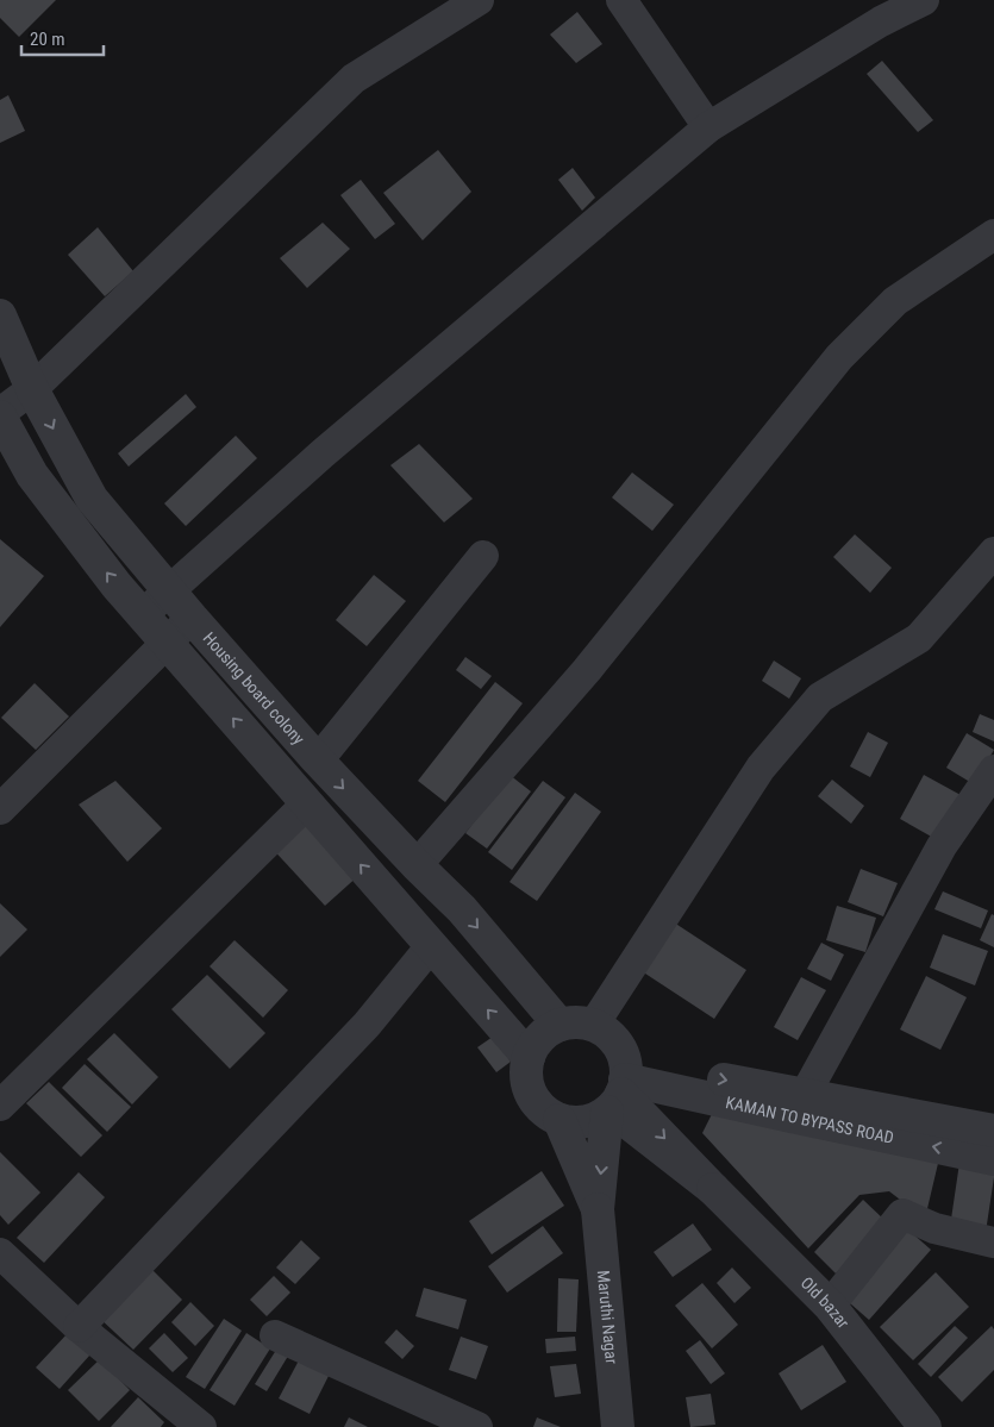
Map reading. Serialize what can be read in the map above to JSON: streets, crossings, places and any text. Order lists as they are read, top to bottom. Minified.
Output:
{"streets":{"street":["Housing board colony","KAMAN TO BYPASS ROAD","Old bazar","Maruthi Nagar"]},"crossings":[["Housing board colony","KAMAN TO BYPASS ROAD"],["Housing board colony","Old bazar"],["KAMAN TO BYPASS ROAD","Old bazar"]],"scale_bar":"20 m"}
